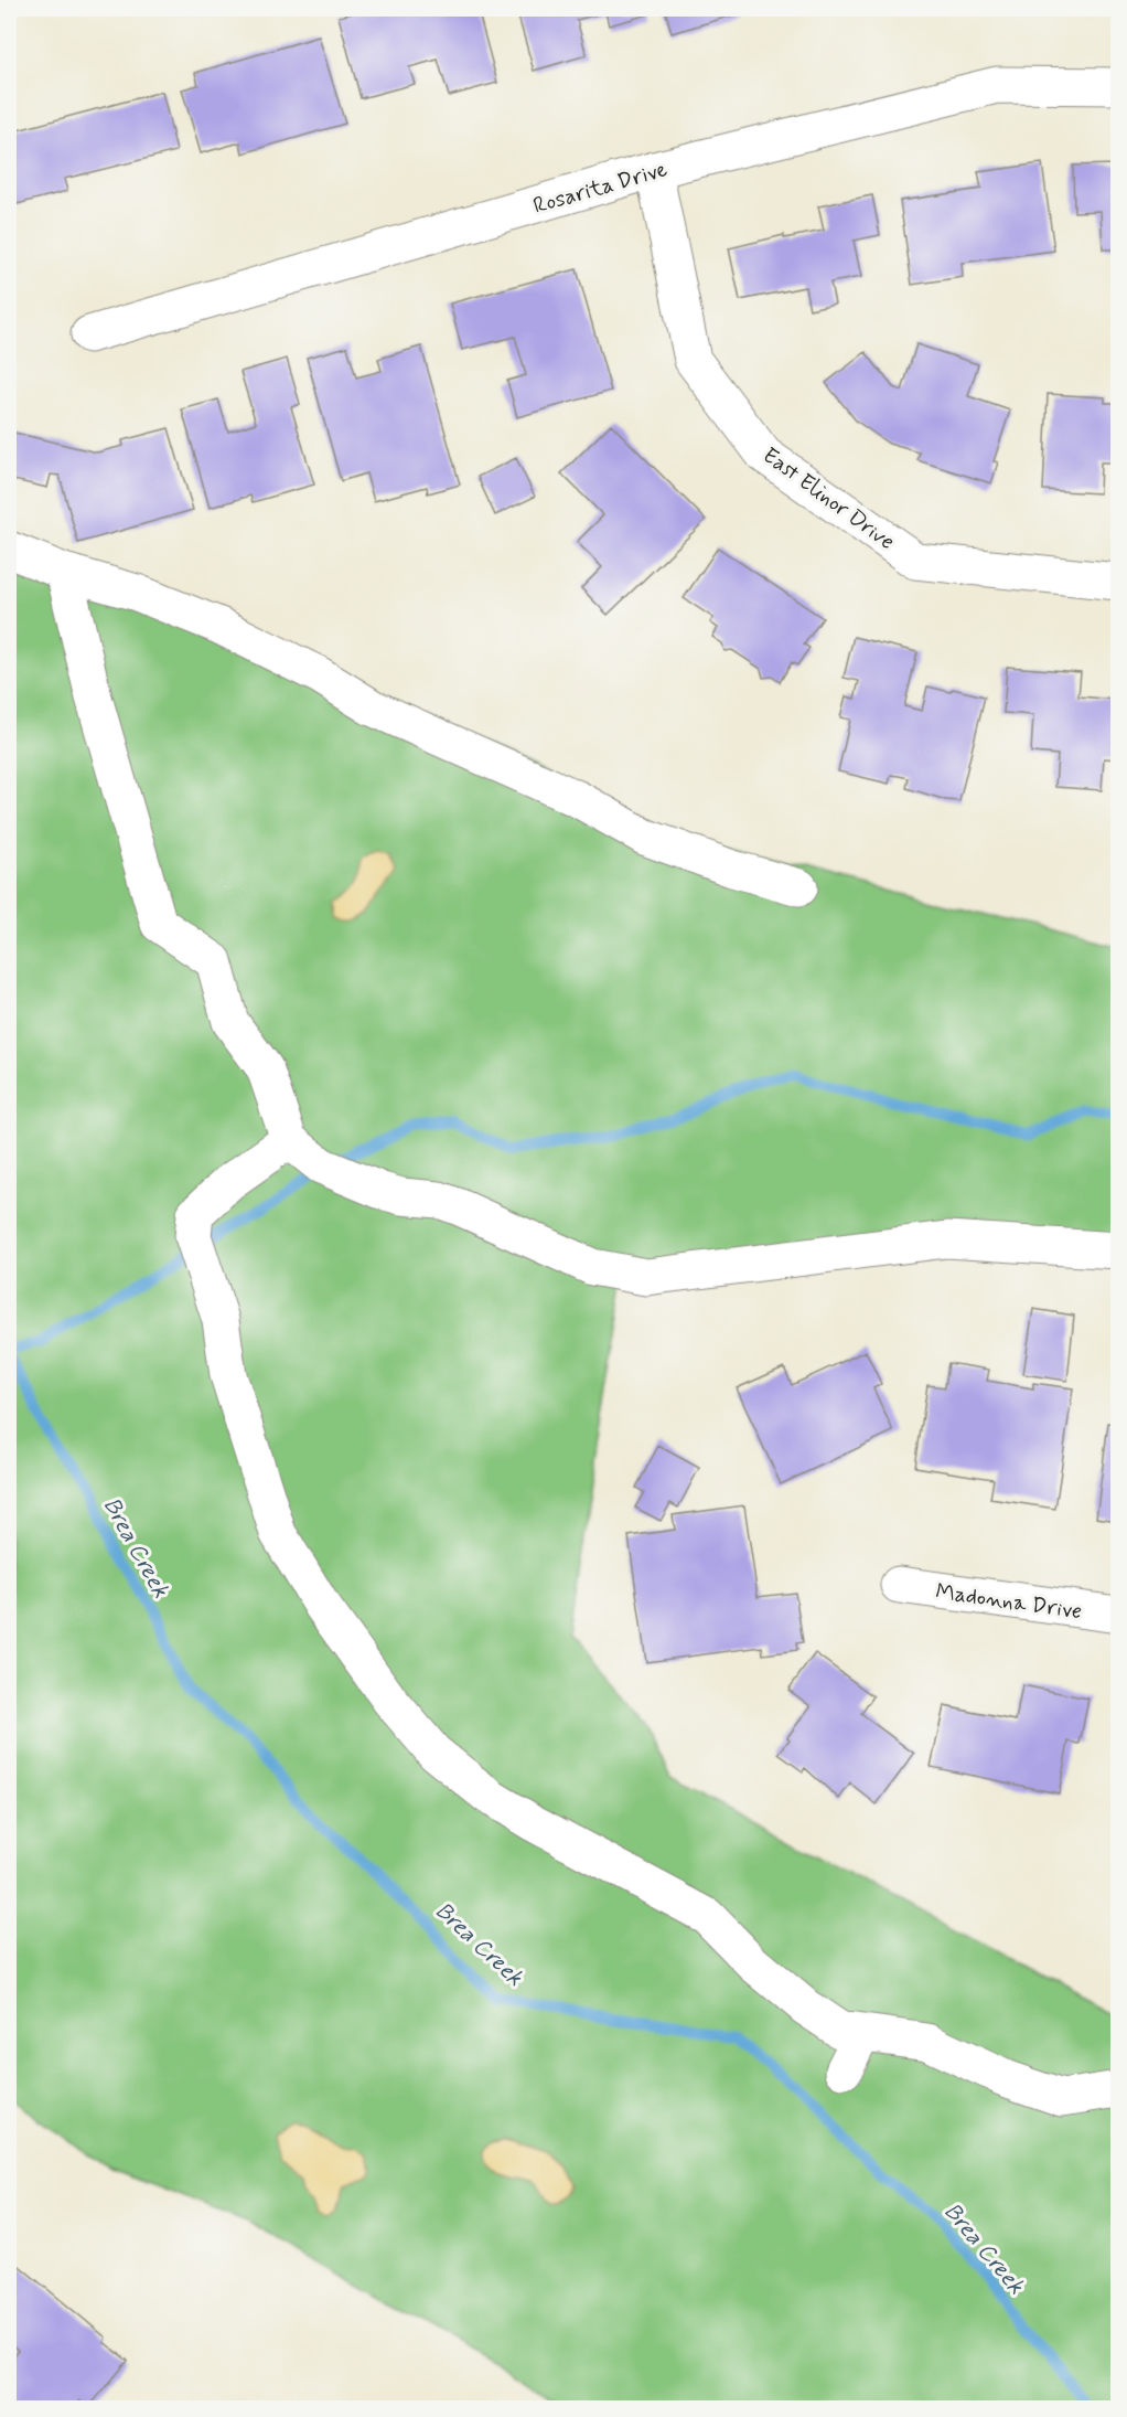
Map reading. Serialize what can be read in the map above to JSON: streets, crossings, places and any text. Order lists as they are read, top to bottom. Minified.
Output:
{"streets":{"street":["Rosarita Drive","East Elinor Drive","Madonna Drive"]},"crossings":[["Rosarita Drive","East Elinor Drive"]],"water":["Brea Creek"]}
